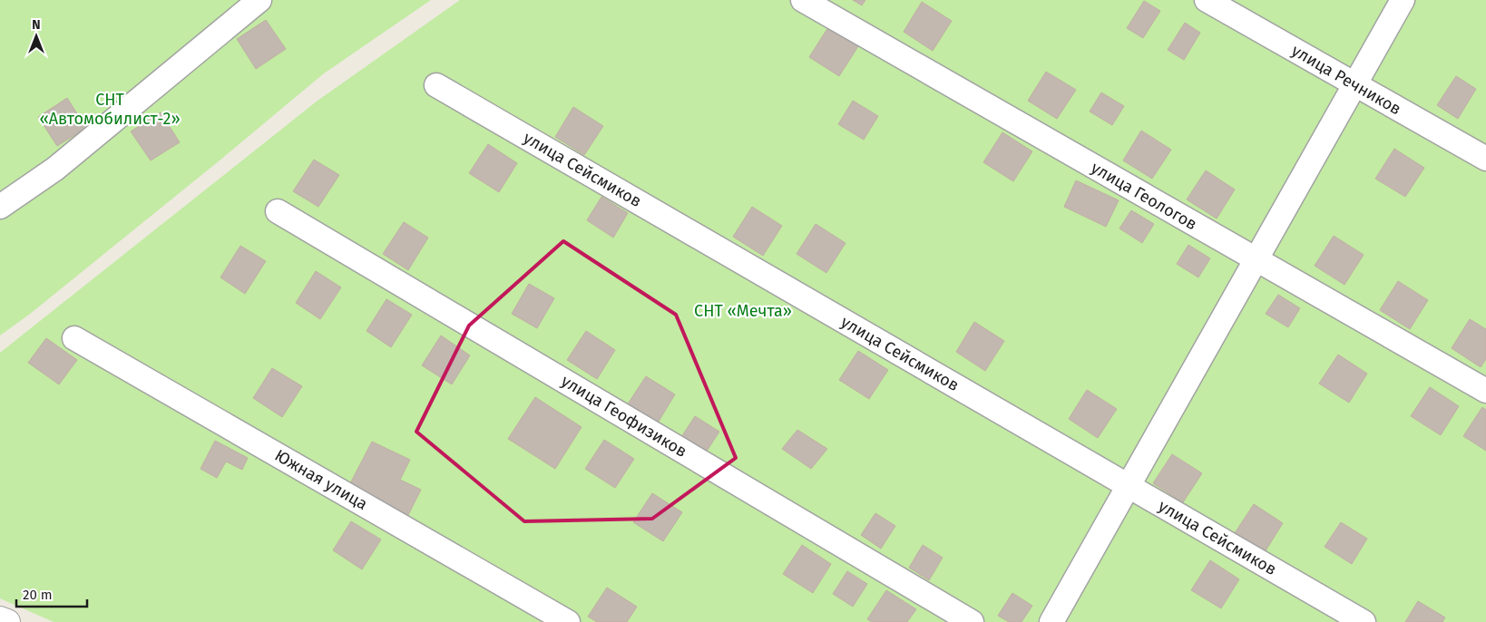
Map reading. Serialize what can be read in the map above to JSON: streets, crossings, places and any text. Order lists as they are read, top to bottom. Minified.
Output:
{"streets":{"street":["улица Речников","улица Сейсмиков","улица Геологов","улица Геофизиков","Южная улица"]},"parks":["СНТ «Автомобилист-2»","СНТ «Мечта»"],"scale_bar":"20 m","north":"top"}
